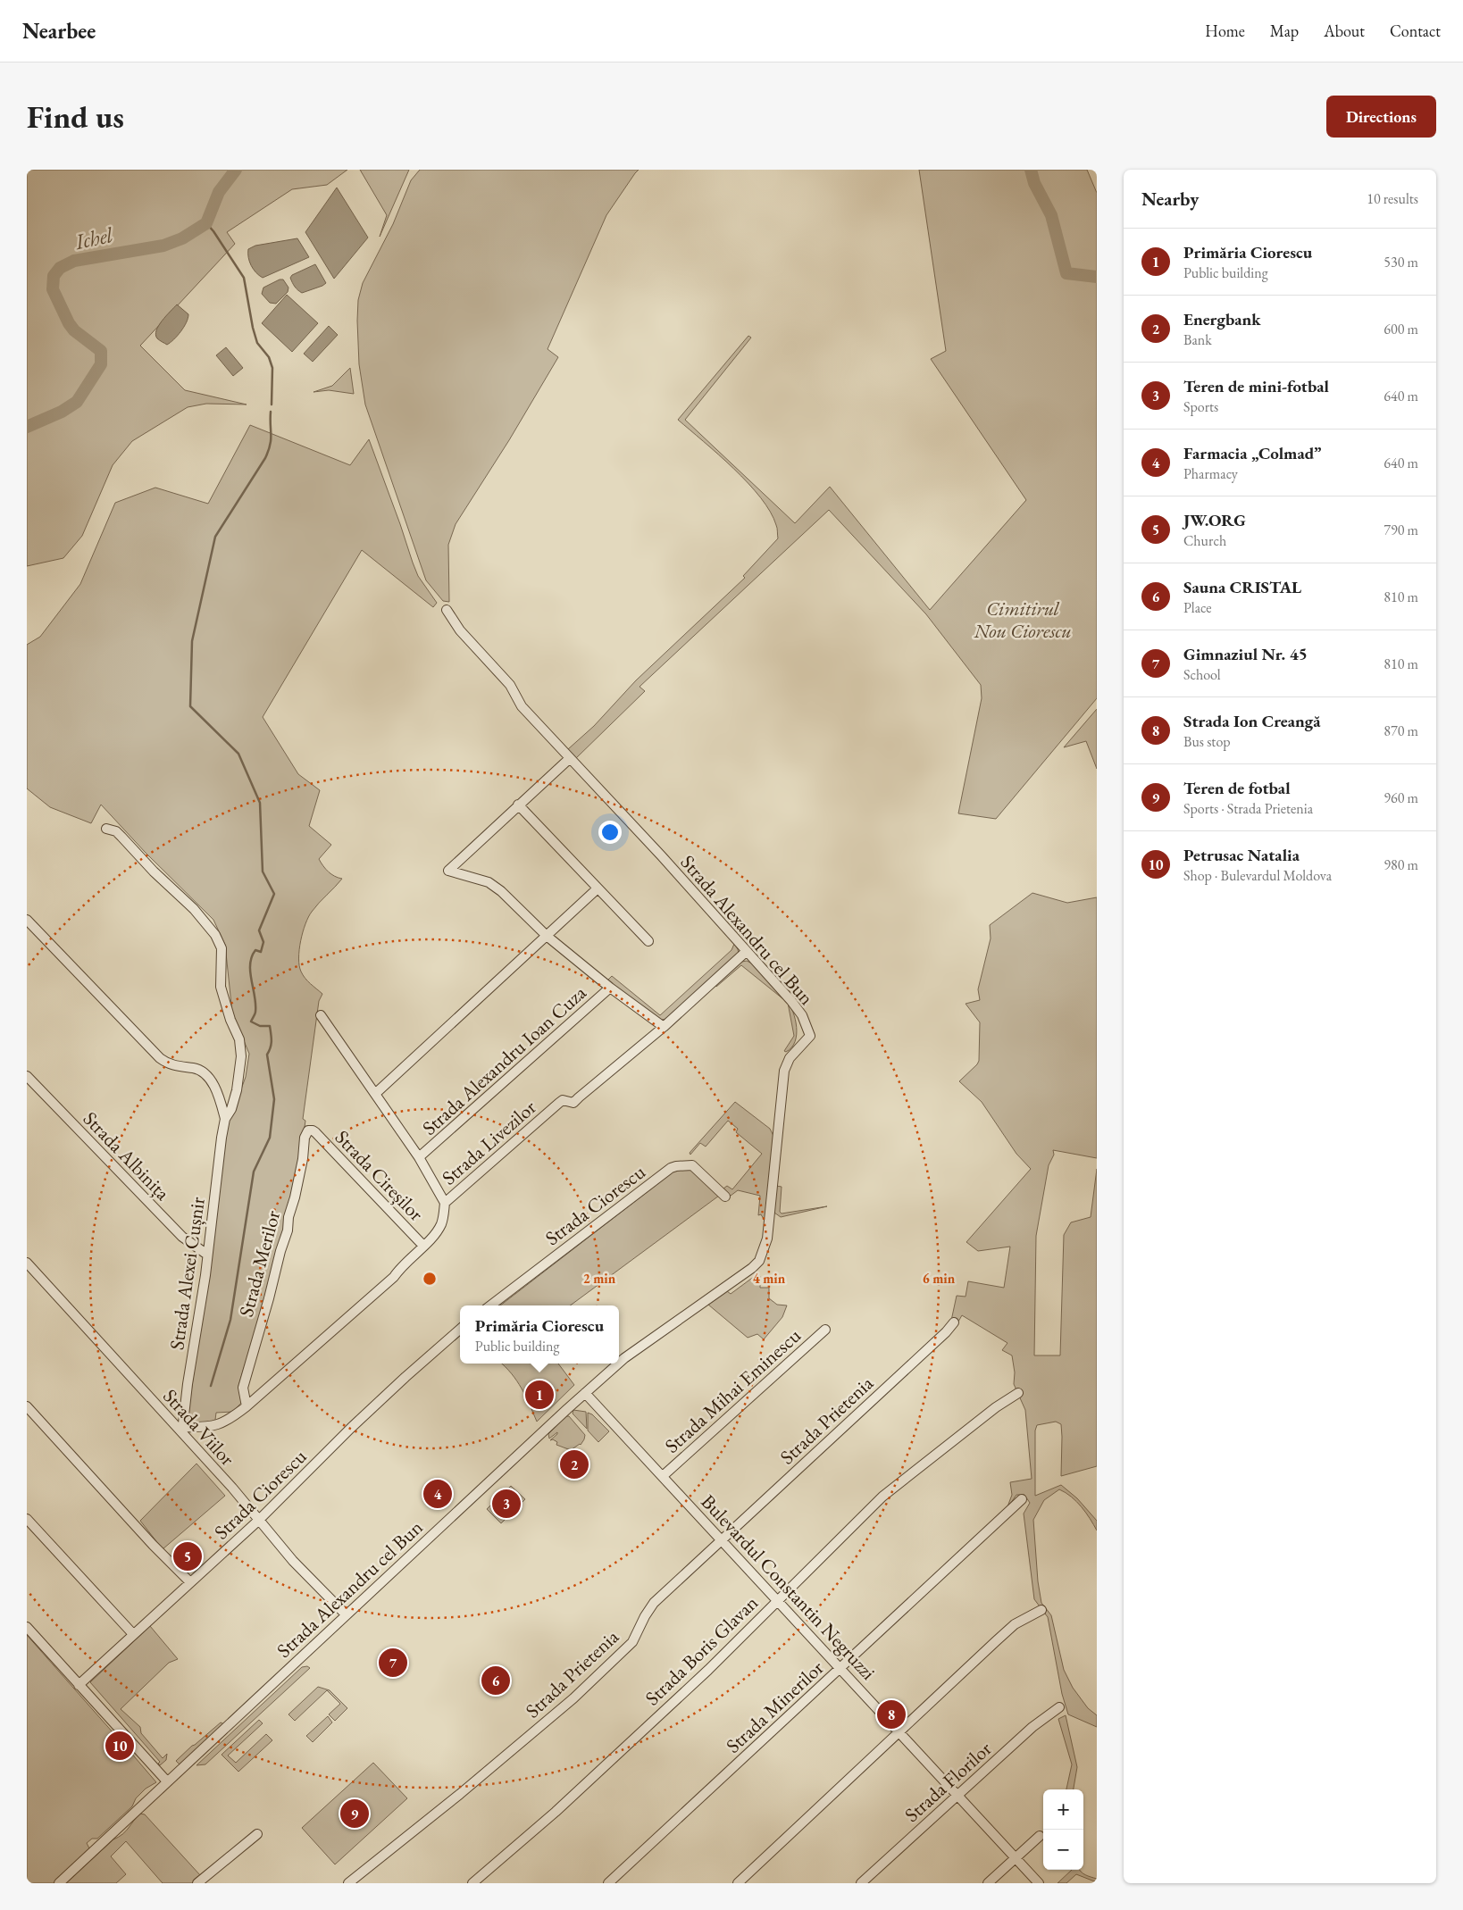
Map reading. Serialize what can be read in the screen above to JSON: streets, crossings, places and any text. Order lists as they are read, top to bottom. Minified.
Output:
{"streets":{"street":["Strada Alexandru cel Bun","Strada Alexandru Ioan Cuza","Strada Livezilor","Strada Albinița","Strada Cireșilor","Strada Ciorescu","Strada Merilor","Strada Alexei Cușnir","Strada Mihai Eminescu","Strada Prietenia","Strada Viilor","Bulevardul Constantin Negruzzi","Strada Boris Glavan","Strada Minerilor","Strada Florilor"]},"crossings":[["Strada Alexandru cel Bun","Strada Livezilor"],["Strada Alexandru cel Bun","Strada Viilor"],["Strada Alexandru cel Bun","Bulevardul Constantin Negruzzi"],["Strada Livezilor","Strada Cireșilor"],["Strada Livezilor","Strada Merilor"],["Strada Livezilor","Strada Alexei Cușnir"],["Strada Livezilor","Strada Viilor"],["Strada Albinița","Strada Alexei Cușnir"],["Strada Cireșilor","Strada Merilor"],["Strada Ciorescu","Strada Viilor"],["Strada Alexei Cușnir","Strada Viilor"],["Strada Mihai Eminescu","Bulevardul Constantin Negruzzi"],["Strada Prietenia","Bulevardul Constantin Negruzzi"],["Bulevardul Constantin Negruzzi","Strada Boris Glavan"],["Bulevardul Constantin Negruzzi","Strada Minerilor"],["Bulevardul Constantin Negruzzi","Strada Florilor"]],"water":["Ichel"],"parks":["Cimitirul Nou Ciorescu"],"page":{"header":"Nearbee","nav":["Home","Map","About","Contact"],"buttons":"Directions","title":"Find us","heading":["Nearby","10 results"],"list":[{"mark":"1","name":"Primăria Ciorescu","note":"Public building","value":"530 m"},{"mark":"2","name":"Energbank","note":"Bank","value":"600 m"},{"mark":"3","name":"Teren de mini-fotbal","note":"Sports","value":"640 m"},{"mark":"4","name":"Farmacia „Colmad”","note":"Pharmacy","value":"640 m"},{"mark":"5","name":"JW.ORG","note":"Church","value":"790 m"},{"mark":"6","name":"Sauna CRISTAL","note":"Place","value":"810 m"},{"mark":"7","name":"Gimnaziul Nr. 45","note":"School","value":"810 m"},{"mark":"8","name":"Strada Ion Creangă","note":"Bus stop","value":"870 m"},{"mark":"9","name":"Teren de fotbal","note":"Sports · Strada Prietenia","value":"960 m"},{"mark":"10","name":"Petrusac Natalia","note":"Shop · Bulevardul Moldova","value":"980 m"}],"popup":["Primăria Ciorescu","Public building"],"pins":["1","2","4","3","5","7","6","8","10","9"],"map_buttons":["+","−"]},"rings":["2 min","4 min","6 min"]}
